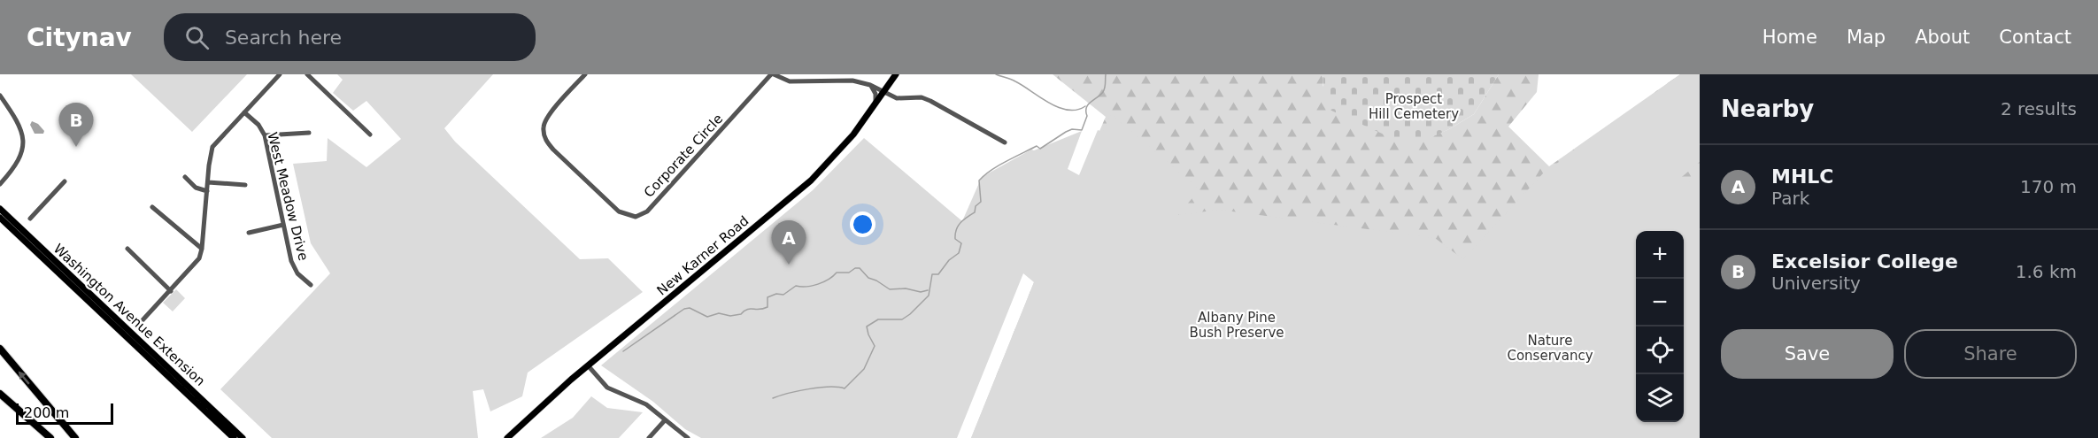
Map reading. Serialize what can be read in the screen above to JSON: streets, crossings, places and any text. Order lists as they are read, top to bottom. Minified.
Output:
{"streets":{"main road":["New Karner Road","Washington Avenue Extension"],"street":["Corporate Circle","West Meadow Drive"]},"crossings":[["Corporate Circle","New Karner Road"]],"parks":["Prospect Hill Cemetery","Albany Pine Bush Preserve","Nature Conservancy"],"scale_bar":"200 m","page":{"header":"Citynav","search":"Search here","nav":["Home","Map","About","Contact"],"heading":["Nearby","2 results"],"pins":["B","A"],"list":[{"mark":"A","name":"MHLC","note":"Park","value":"170 m"},{"mark":"B","name":"Excelsior College","note":"University","value":"1.6 km"}],"map_buttons":["+","−"],"buttons":["Save","Share"],"scale":"200 m"}}
